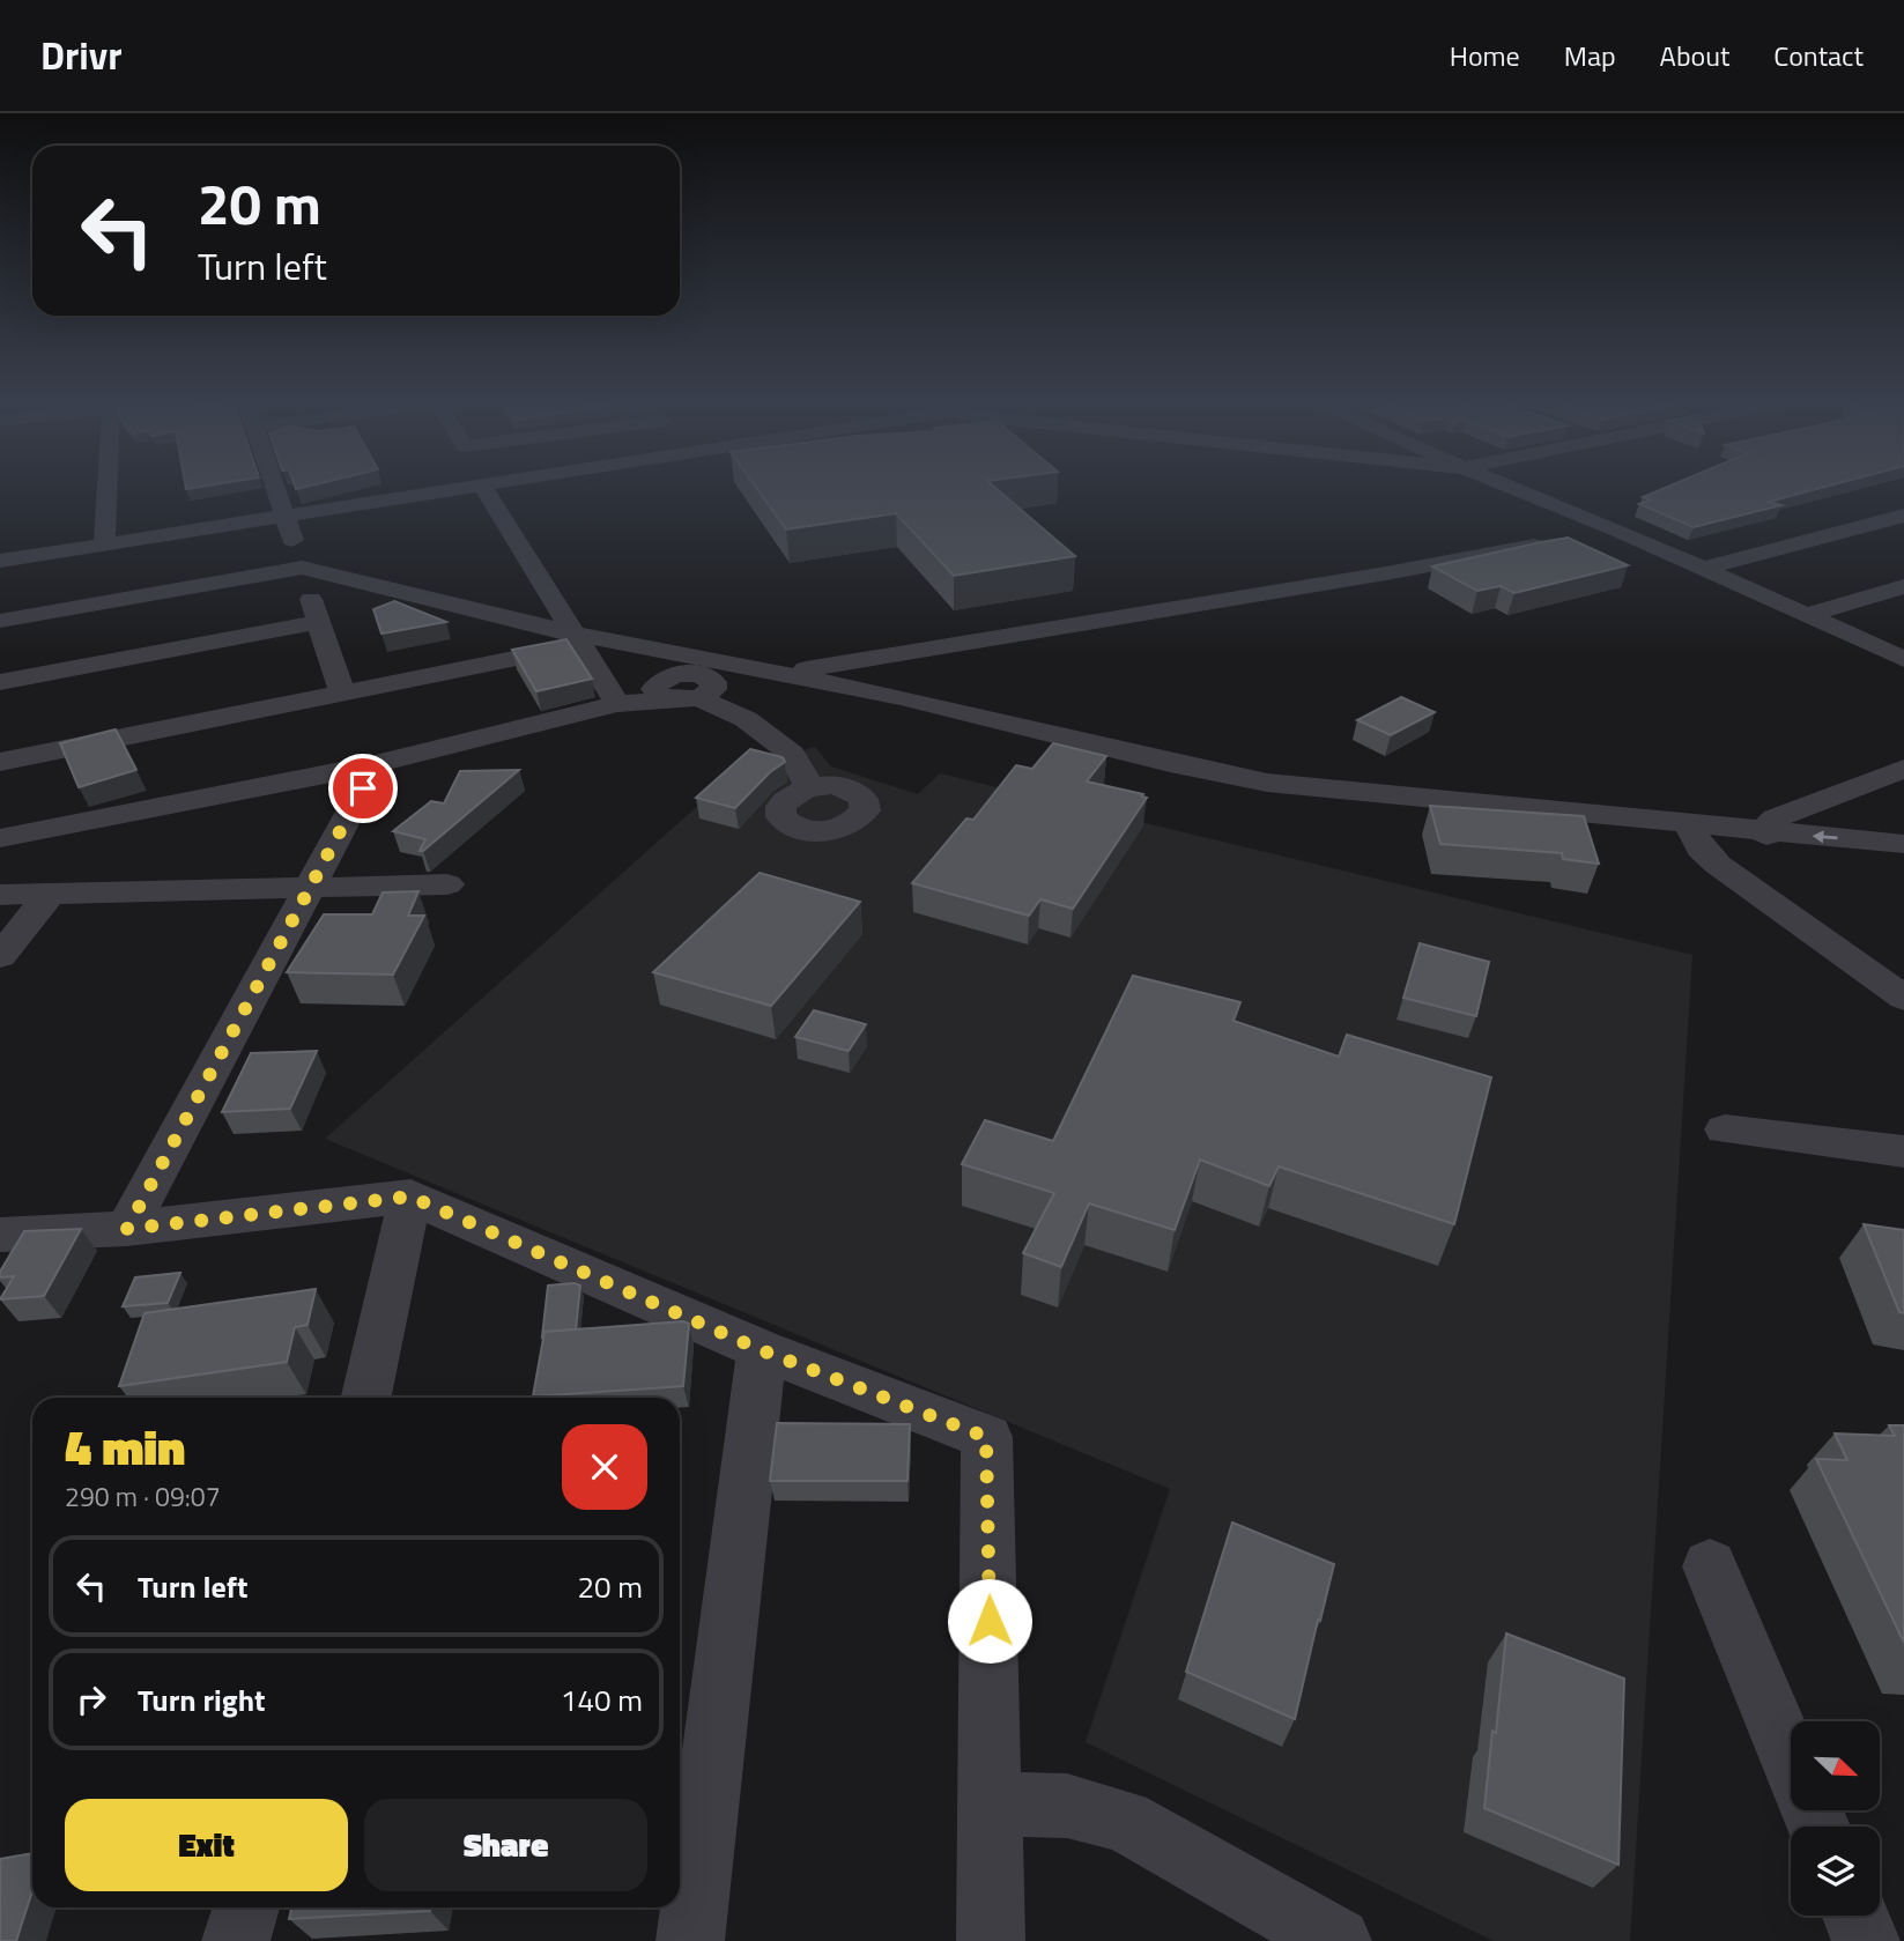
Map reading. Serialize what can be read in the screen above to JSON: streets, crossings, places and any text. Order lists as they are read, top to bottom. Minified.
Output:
{"north":"bottom right","page":{"header":"Drivr","nav":["Home","Map","About","Contact"],"turn":["20 m","Turn left"],"heading":["4 min","290 m · 09:07"],"list":[{"name":"Turn left","value":"20 m"},{"name":"Turn right","value":"140 m"}],"buttons":["Exit","Share"]}}
